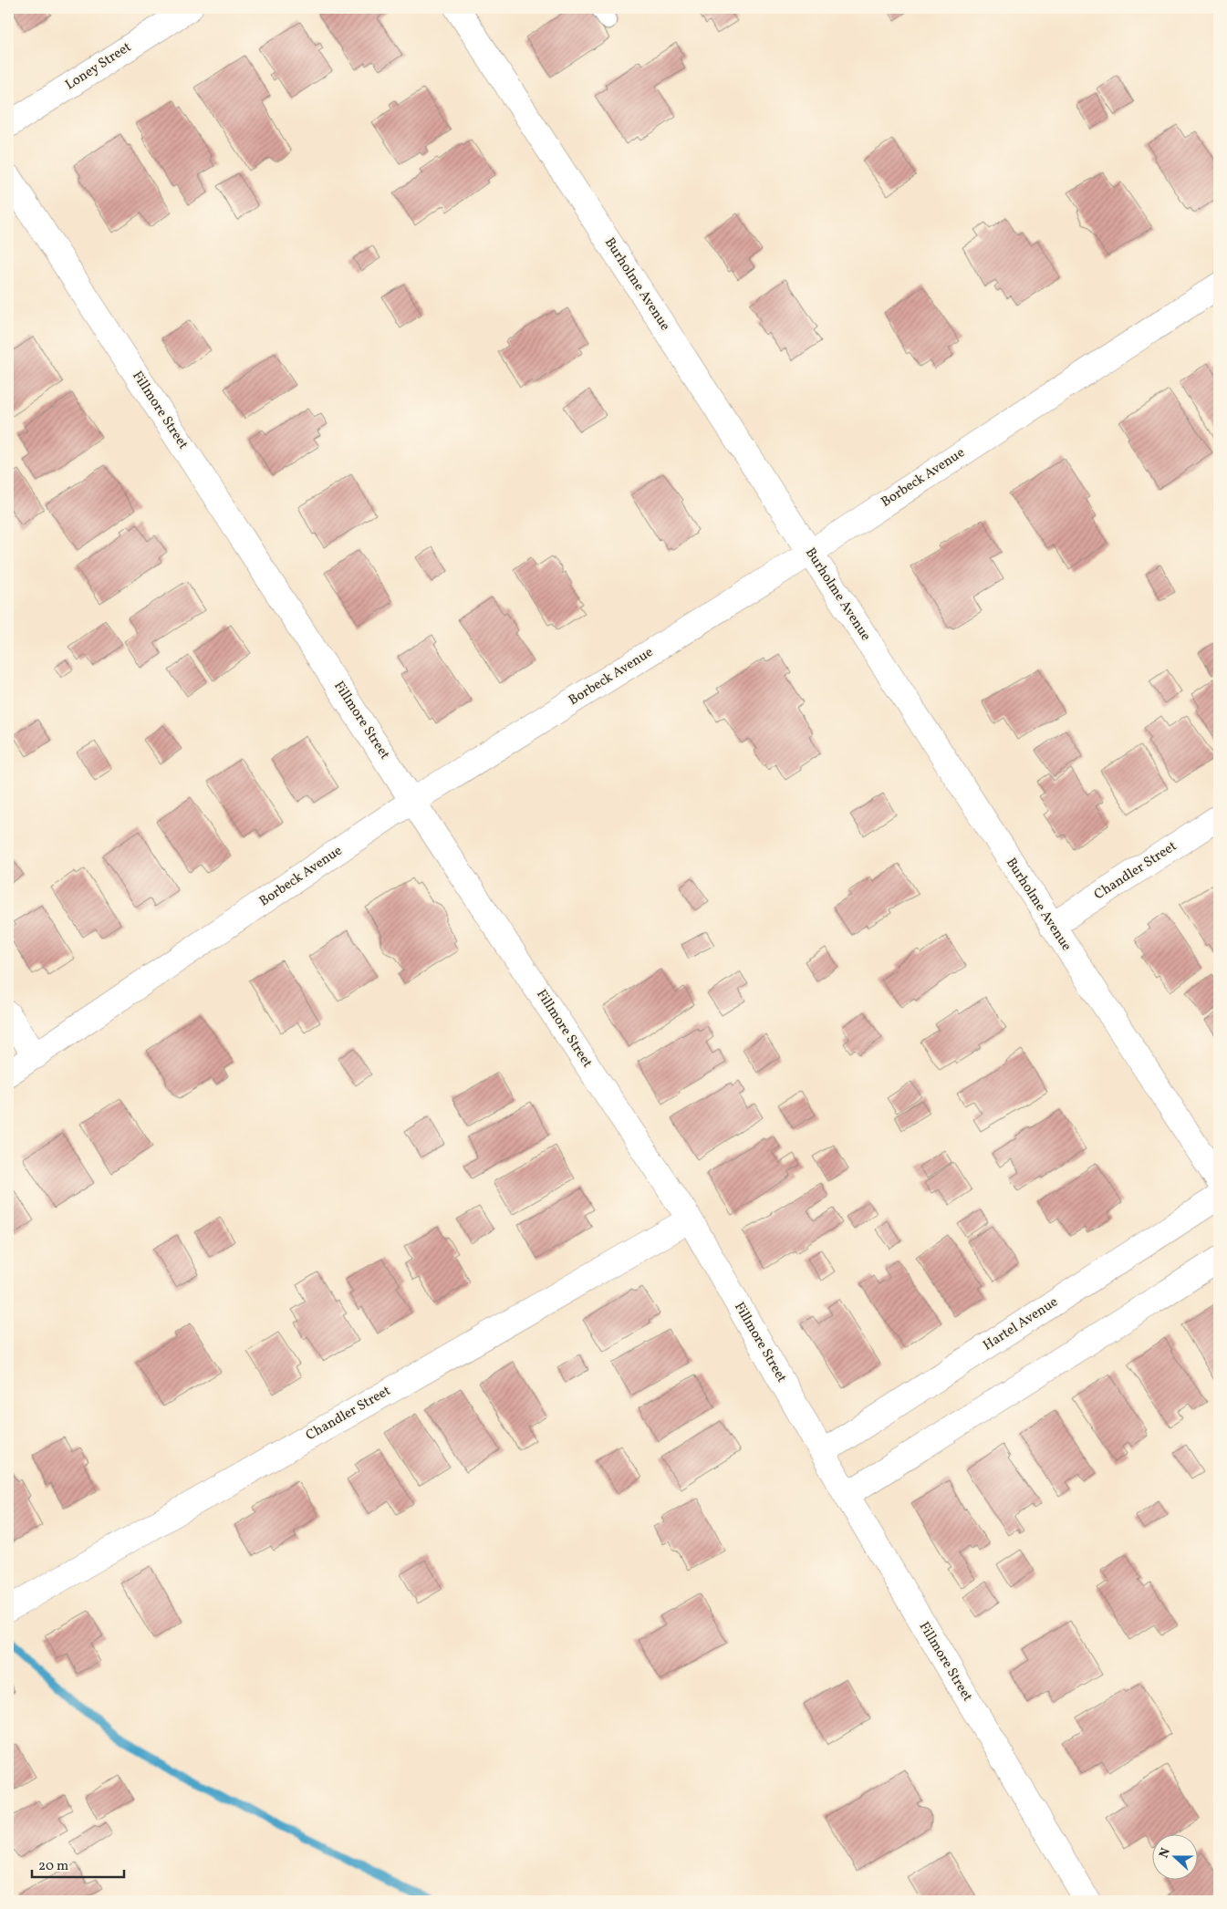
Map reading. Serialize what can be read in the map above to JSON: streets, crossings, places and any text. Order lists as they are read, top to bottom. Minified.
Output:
{"streets":{"street":["Loney Street","Burholme Avenue","Fillmore Street","Borbeck Avenue","Chandler Street","Hartel Avenue"]},"crossings":[["Burholme Avenue","Borbeck Avenue"],["Burholme Avenue","Chandler Street"],["Fillmore Street","Borbeck Avenue"],["Fillmore Street","Chandler Street"],["Fillmore Street","Hartel Avenue"]],"scale_bar":"20 m","north":"left"}
